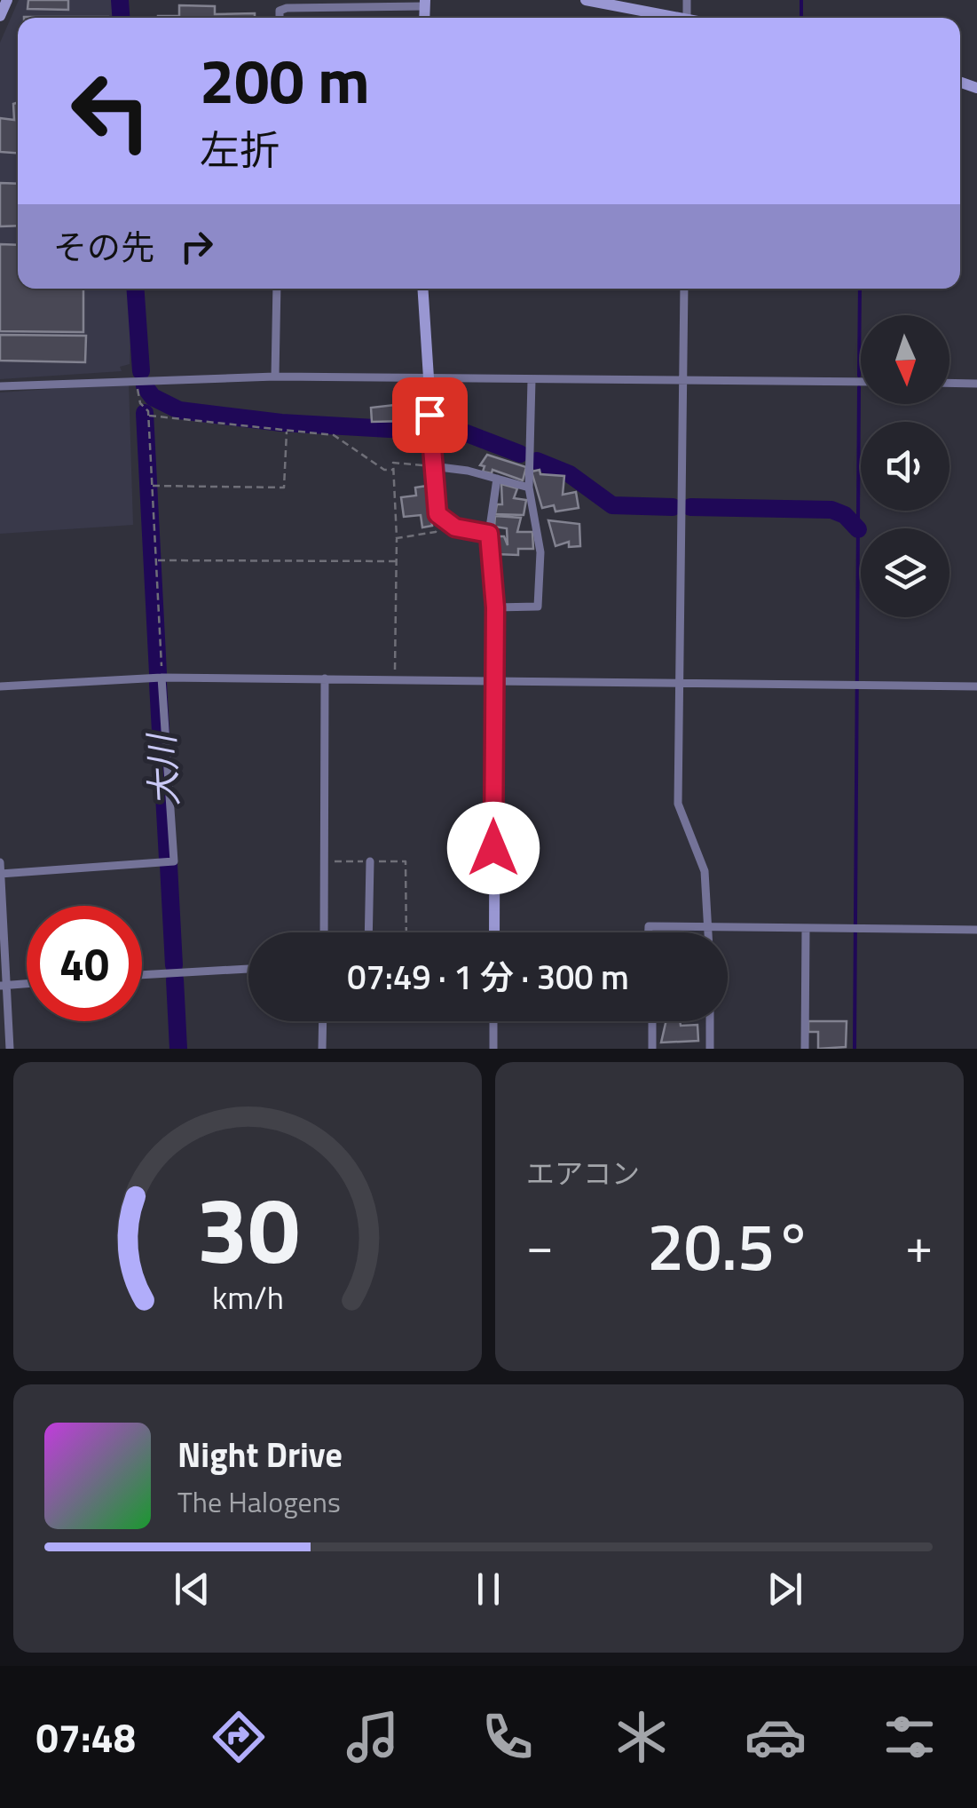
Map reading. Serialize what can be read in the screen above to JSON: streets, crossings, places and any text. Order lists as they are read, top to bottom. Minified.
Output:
{"water":["大川"],"north":"bottom","page":{"turn":["200 m","左折"],"then":"その先","limit":"40","trip":"07:49 · 1 分 · 300 m","tile":"エアコン","heat":["−","20.5°","+"],"song":["Night Drive","The Halogens"],"tabs":"07:48","gauge":["30","km/h"]}}
